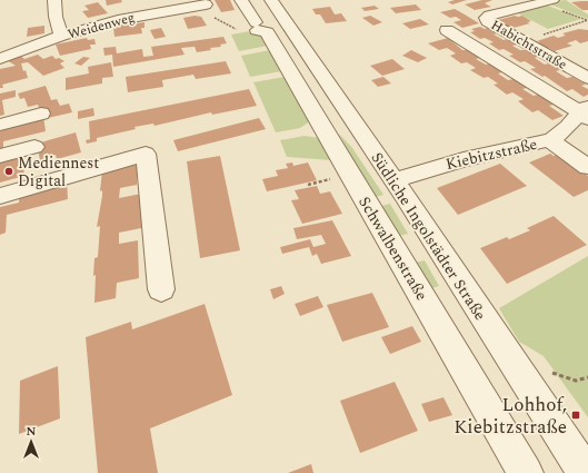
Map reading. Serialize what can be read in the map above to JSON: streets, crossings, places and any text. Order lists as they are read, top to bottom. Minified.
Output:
{"streets":{"street":["Weidenweg","Habichtstraße","Kiebitzstraße","Südliche Ingolstädter Straße","Schwalbenstraße"]},"crossings":[["Kiebitzstraße","Südliche Ingolstädter Straße"]],"places":{"other":["Mediennest Digital"],"transit":["Lohhof, Kiebitzstraße"]},"north":"top"}
